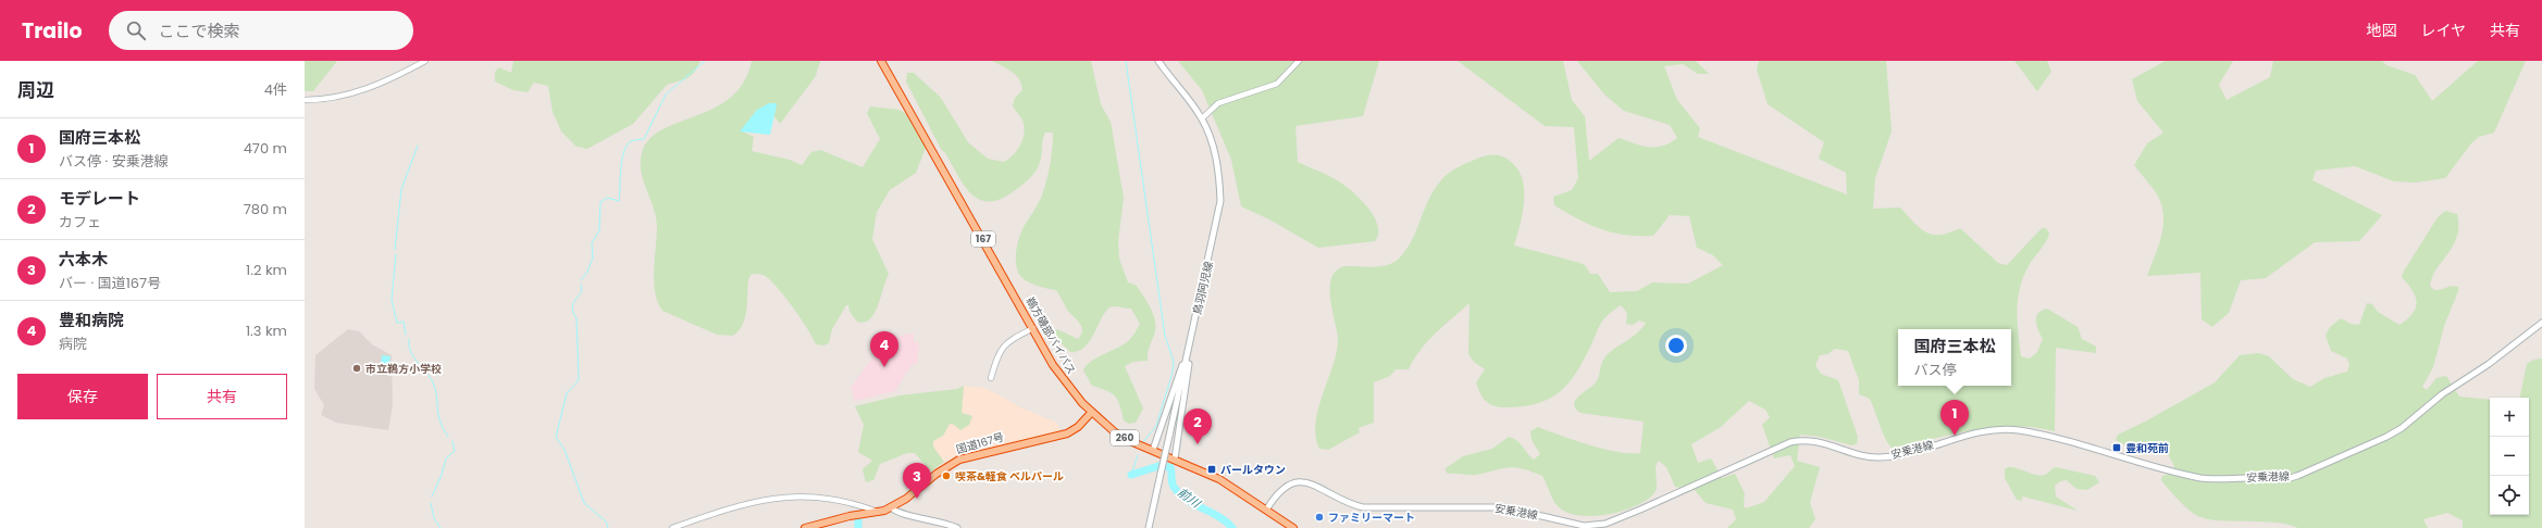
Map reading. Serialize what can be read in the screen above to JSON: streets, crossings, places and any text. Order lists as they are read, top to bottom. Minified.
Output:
{"streets":{"highway":["167","鵜方磯部バイパス","260","国道167号"],"main road":["鳥羽阿児線","安乗港線"]},"crossings":[["鵜方磯部バイパス","国道167号"],["鵜方磯部バイパス","安乗港線"]],"water":["前川"],"places":{"other":["市立鵜方小学校","喫茶&軽食 ベルパール","ファミリーマート"],"transit":["豊和苑前","パールタウン"]},"page":{"header":"Trailo","search":"ここで検索","nav":["地図","レイヤ","共有"],"heading":["周辺","4件"],"list":[{"mark":"1","name":"国府三本松","note":"バス停 · 安乗港線","value":"470 m"},{"mark":"2","name":"モデレート","note":"カフェ","value":"780 m"},{"mark":"3","name":"六本木","note":"バー · 国道167号","value":"1.2 km"},{"mark":"4","name":"豊和病院","note":"病院","value":"1.3 km"}],"popup":["国府三本松","バス停"],"pins":["4","1","2","3"],"buttons":["保存","共有"],"map_buttons":["+","−"]}}
